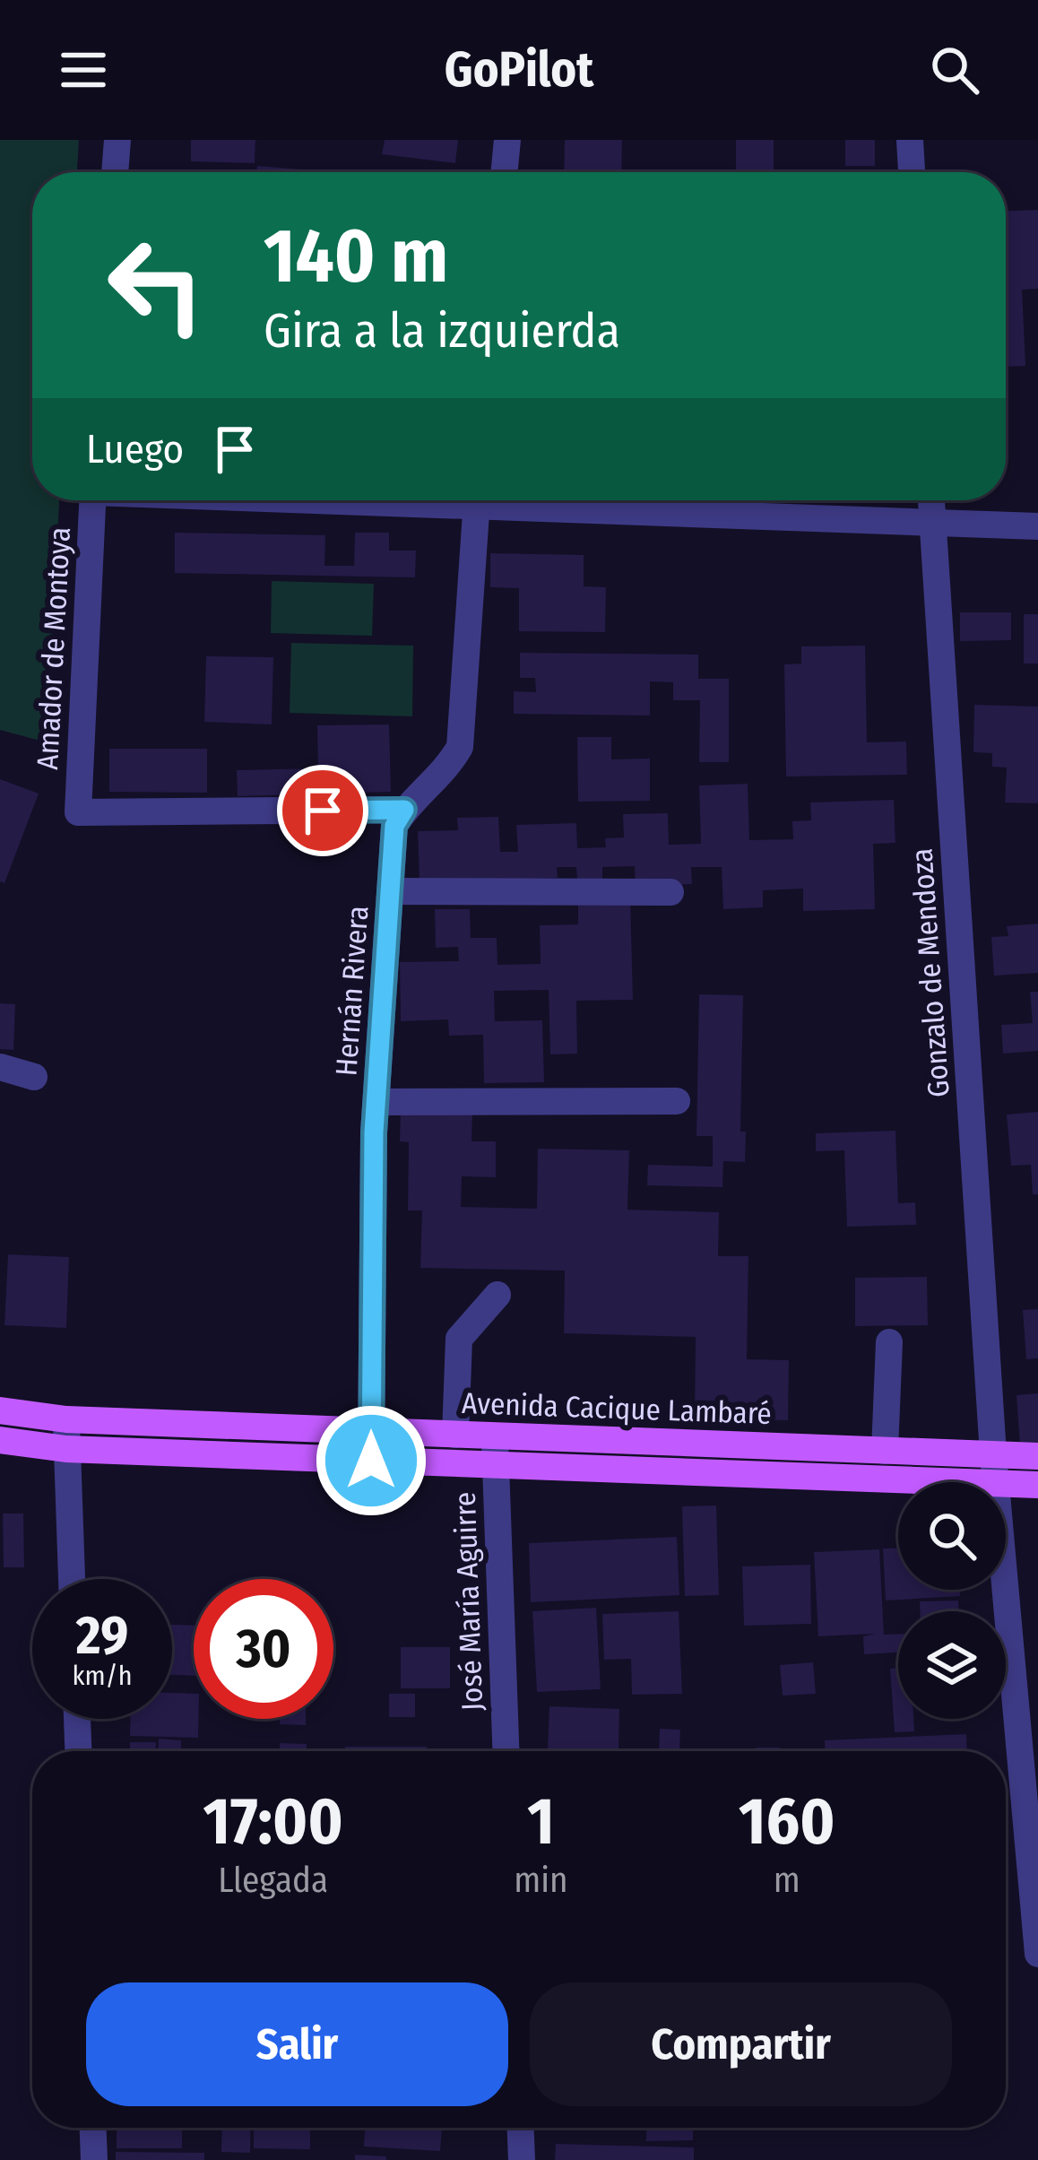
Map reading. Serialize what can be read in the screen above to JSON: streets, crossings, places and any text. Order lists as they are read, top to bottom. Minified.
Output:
{"streets":{"main road":["Avenida Cacique Lambaré"],"street":["Amador de Montoya","Gonzalo de Mendoza","Hernán Rivera","José María Aguirre"]},"crossings":[["Amador de Montoya","Hernán Rivera"],["Gonzalo de Mendoza","Avenida Cacique Lambaré"],["Hernán Rivera","Avenida Cacique Lambaré"],["Avenida Cacique Lambaré","José María Aguirre"]],"page":{"header":"GoPilot","turn":["140 m","Gira a la izquierda"],"then":"Luego","speed":"29 km/h","limit":"30","eta":["17:00","Llegada","1","min","160","m"],"buttons":["Salir","Compartir"]}}
